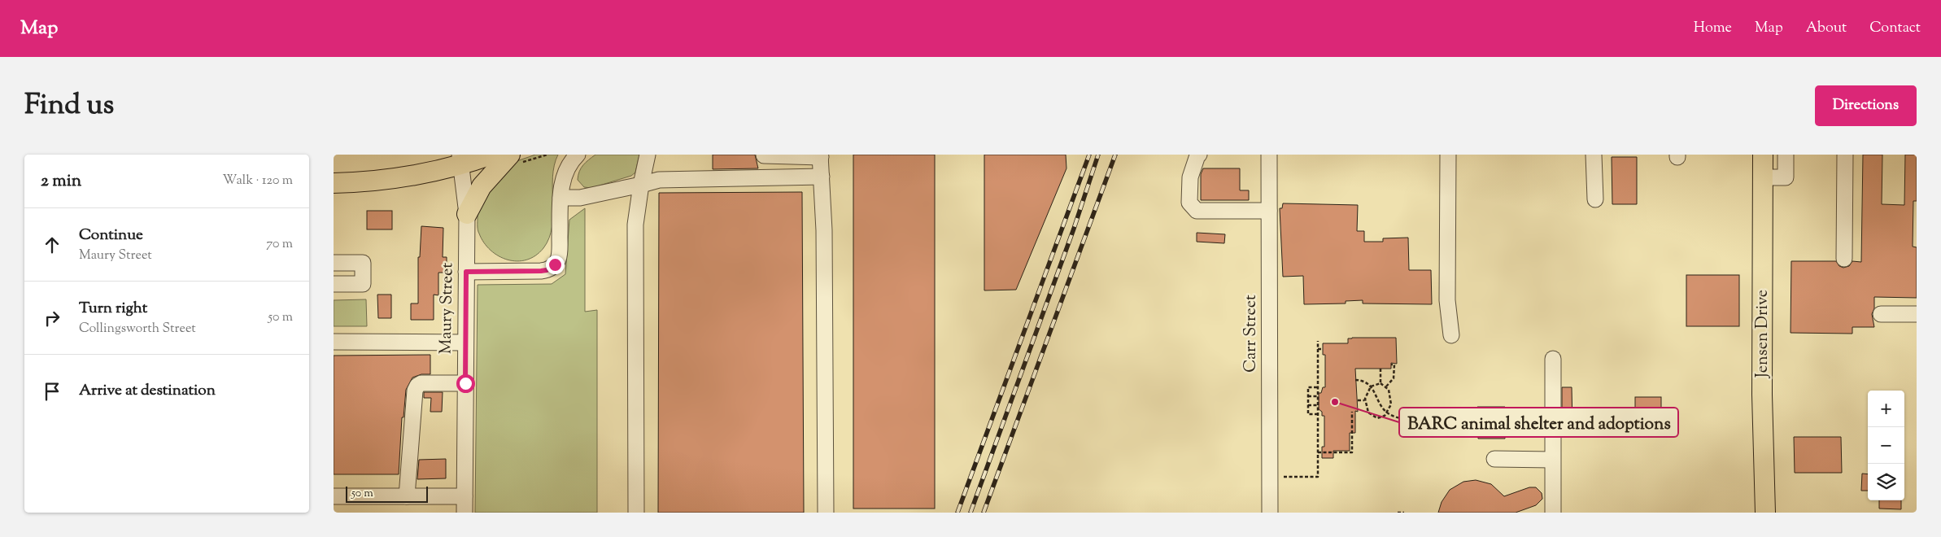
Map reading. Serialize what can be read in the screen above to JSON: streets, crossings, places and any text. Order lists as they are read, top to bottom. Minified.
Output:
{"streets":{"main road":["Jensen Drive"],"street":["Maury Street","Carr Street"]},"places":["BARC animal shelter and adoptions"],"scale_bar":"50 m","page":{"header":"Map","nav":["Home","Map","About","Contact"],"title":"Find us","buttons":"Directions","heading":["2 min","Walk · 120 m"],"list":[["Continue","Maury Street","70 m"],["Turn right","Collingsworth Street","50 m"],"Arrive at destination"],"map_buttons":["+","−"],"scale":"50 m"}}
